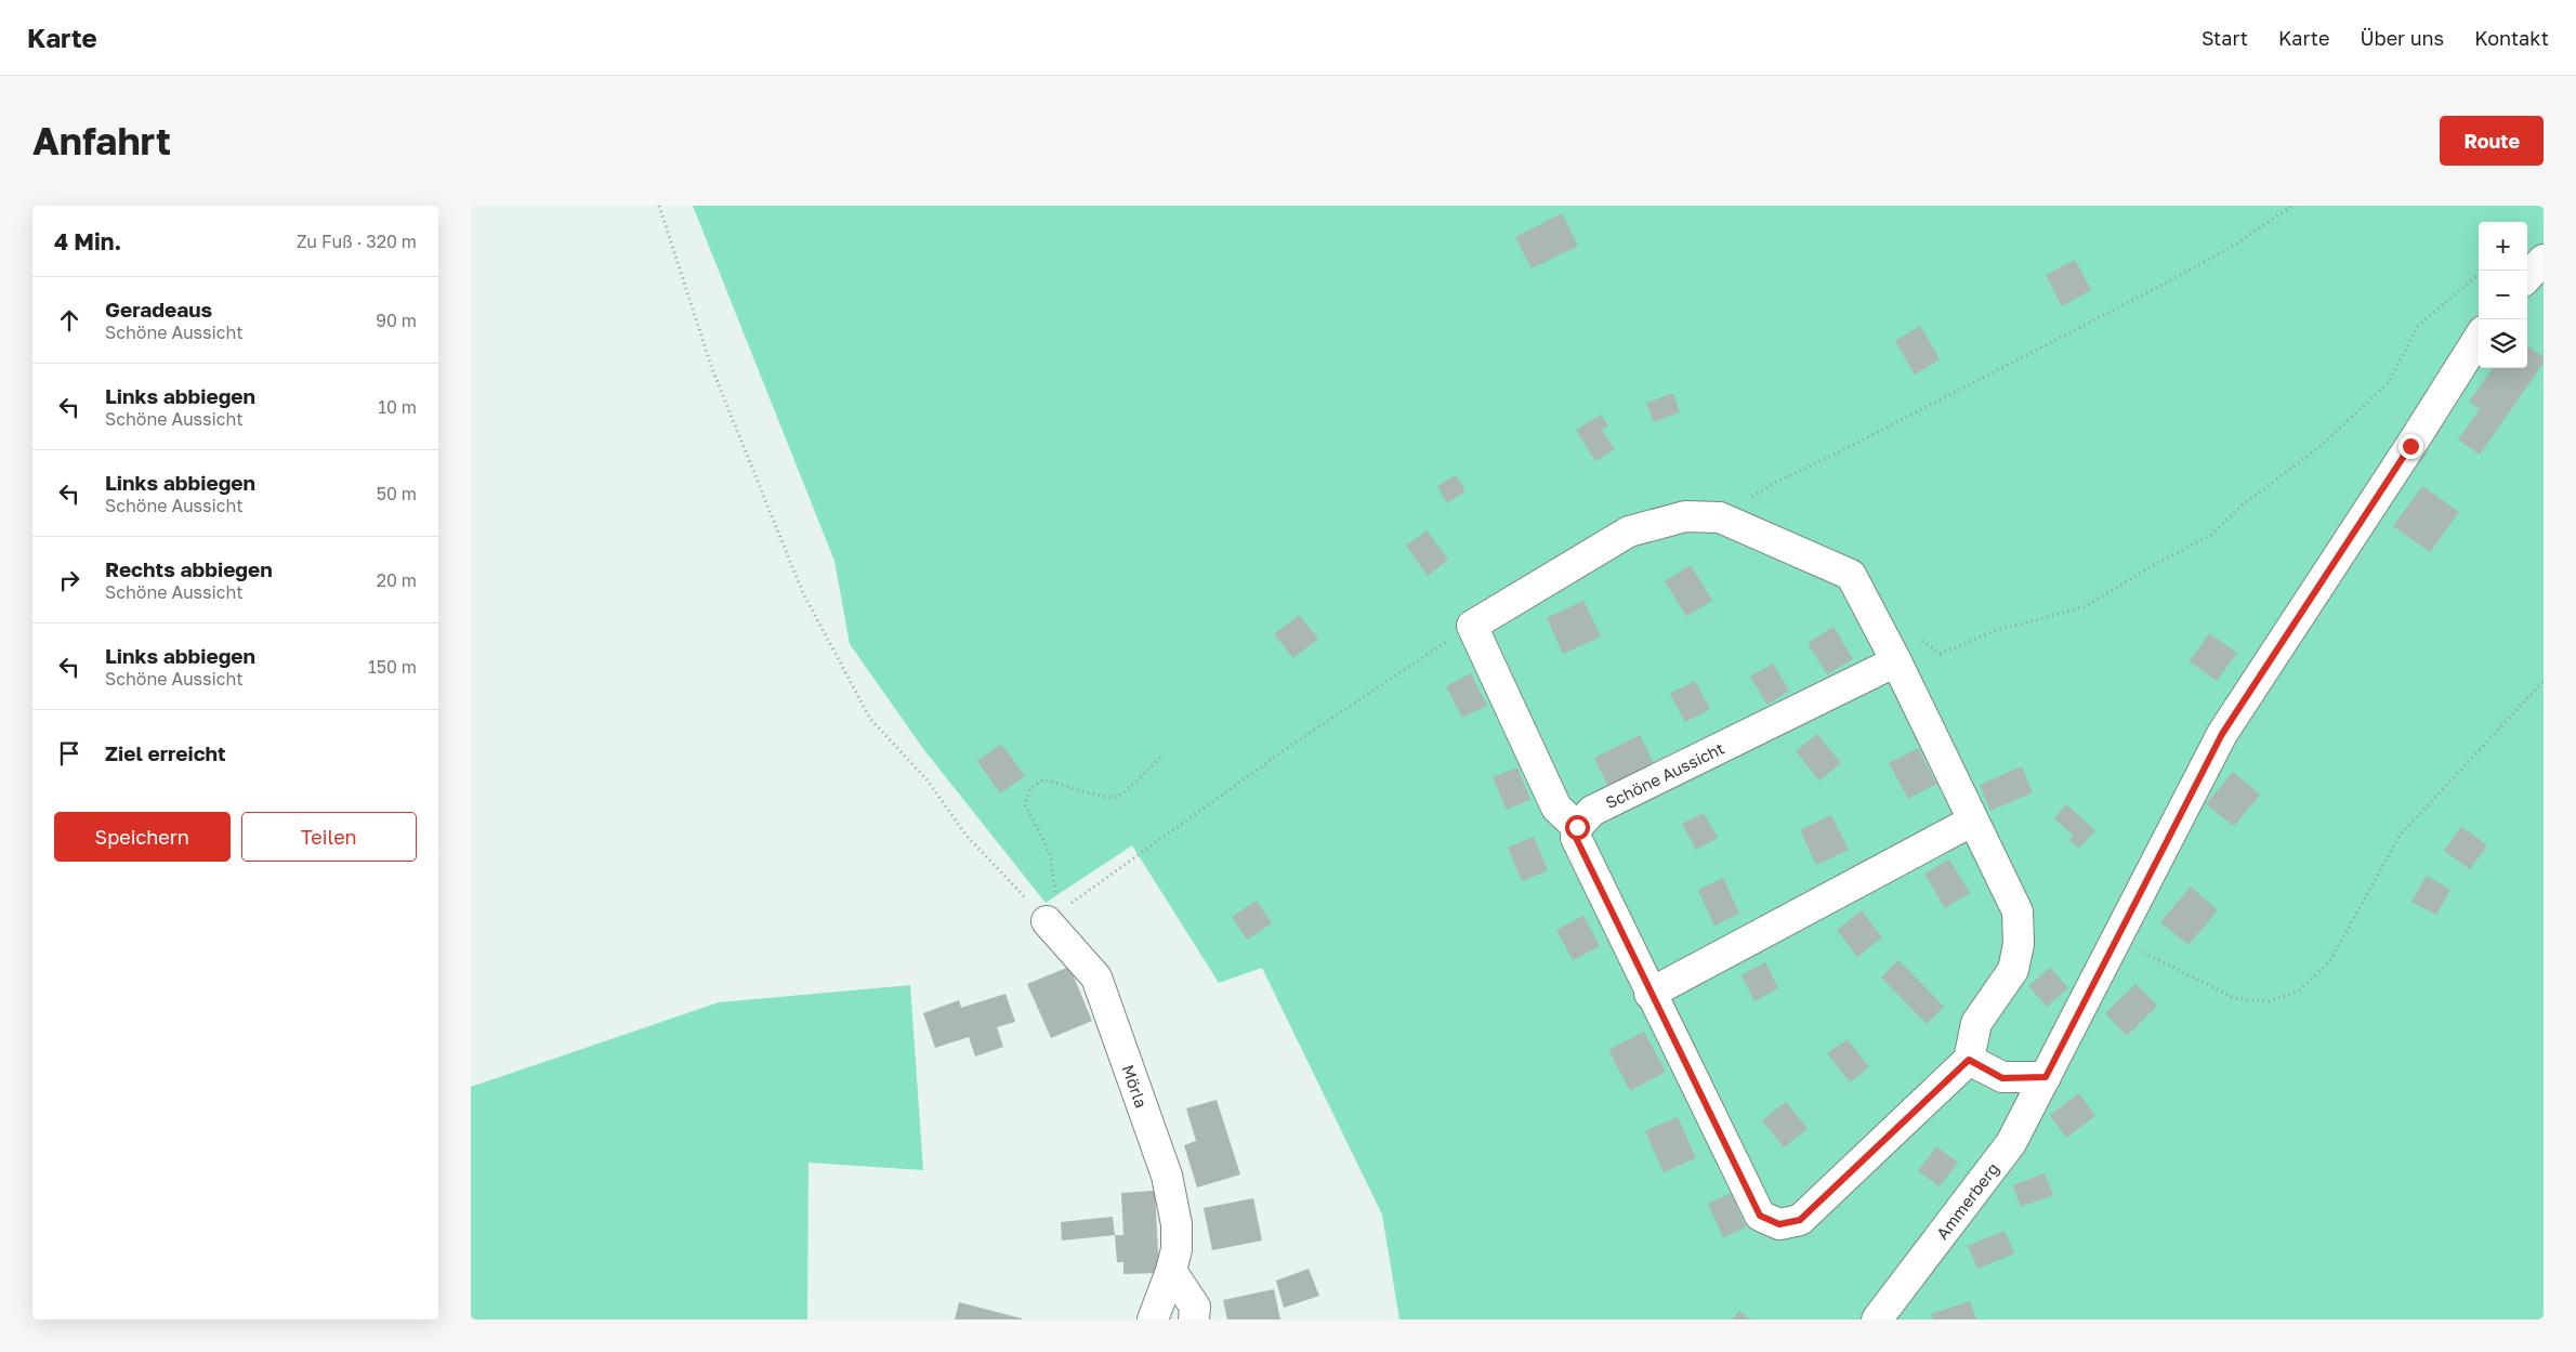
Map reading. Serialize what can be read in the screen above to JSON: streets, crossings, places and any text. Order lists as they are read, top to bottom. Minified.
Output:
{"streets":{"street":["Schöne Aussicht","Mörla","Ammerberg"]},"page":{"header":"Karte","nav":["Start","Karte","Über uns","Kontakt"],"buttons":["Route",["Speichern","Teilen"]],"title":"Anfahrt","heading":["4 Min.","Zu Fuß · 320 m"],"map_buttons":["+","−"],"list":[["Geradeaus","Schöne Aussicht","90 m"],["Links abbiegen","Schöne Aussicht","10 m"],["Links abbiegen","Schöne Aussicht","50 m"],["Rechts abbiegen","Schöne Aussicht","20 m"],["Links abbiegen","Schöne Aussicht","150 m"],"Ziel erreicht"]}}
